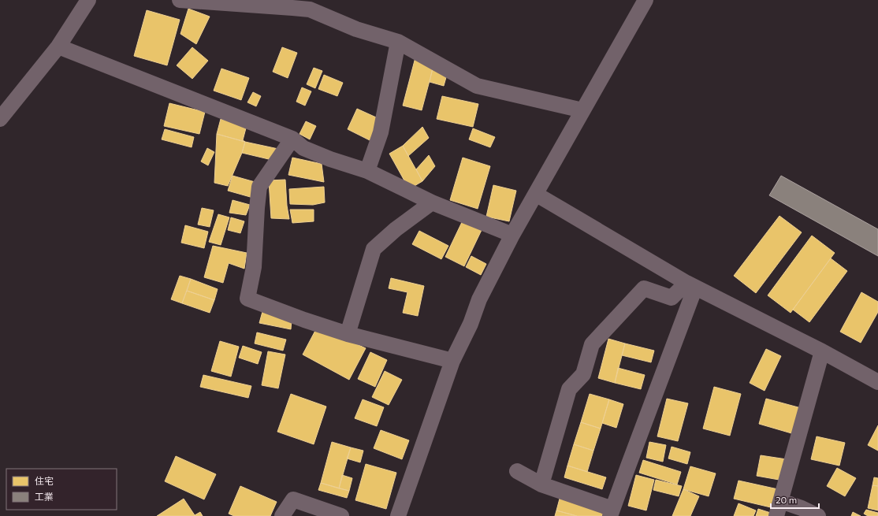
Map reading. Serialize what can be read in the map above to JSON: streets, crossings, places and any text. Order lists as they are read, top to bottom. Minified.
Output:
{"legend":["住宅","工業"],"scale_bar":"20 m"}
